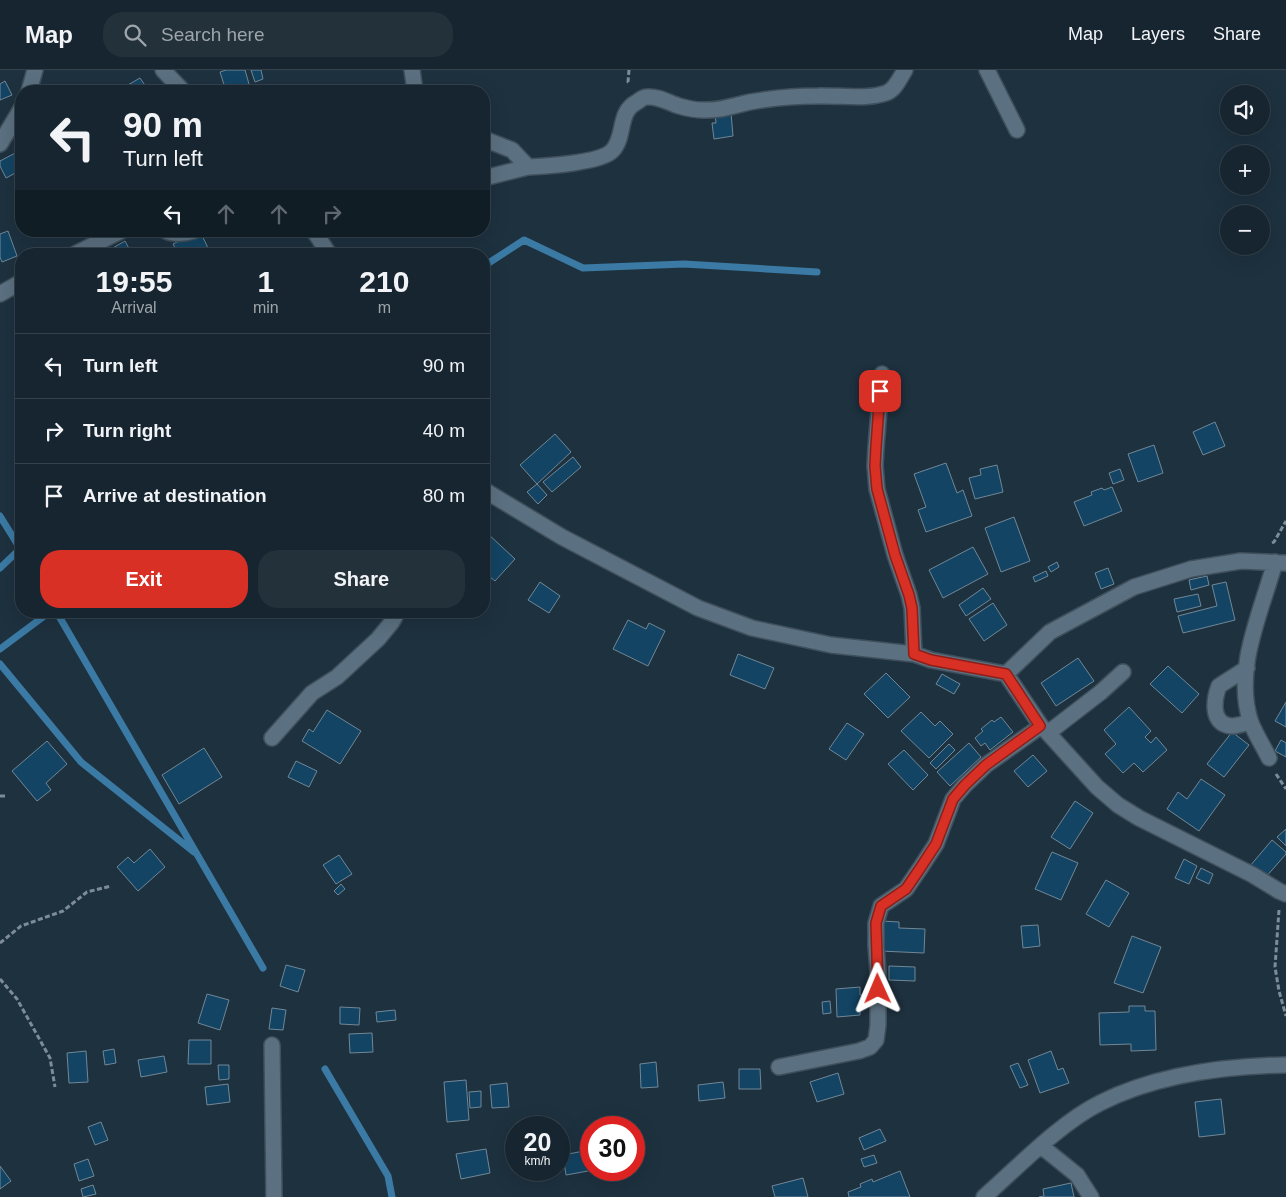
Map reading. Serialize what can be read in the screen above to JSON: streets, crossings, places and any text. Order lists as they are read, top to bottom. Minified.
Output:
{"page":{"header":"Map","search":"Search here","nav":["Map","Layers","Share"],"map_buttons":["+","−"],"turn":["90 m","Turn left"],"eta":["19:55","Arrival","1","min","210","m"],"list":[{"name":"Turn left","value":"90 m"},{"name":"Turn right","value":"40 m"},{"name":"Arrive at destination","value":"80 m"}],"buttons":["Exit","Share"],"speed":"20 km/h","limit":"30"}}
